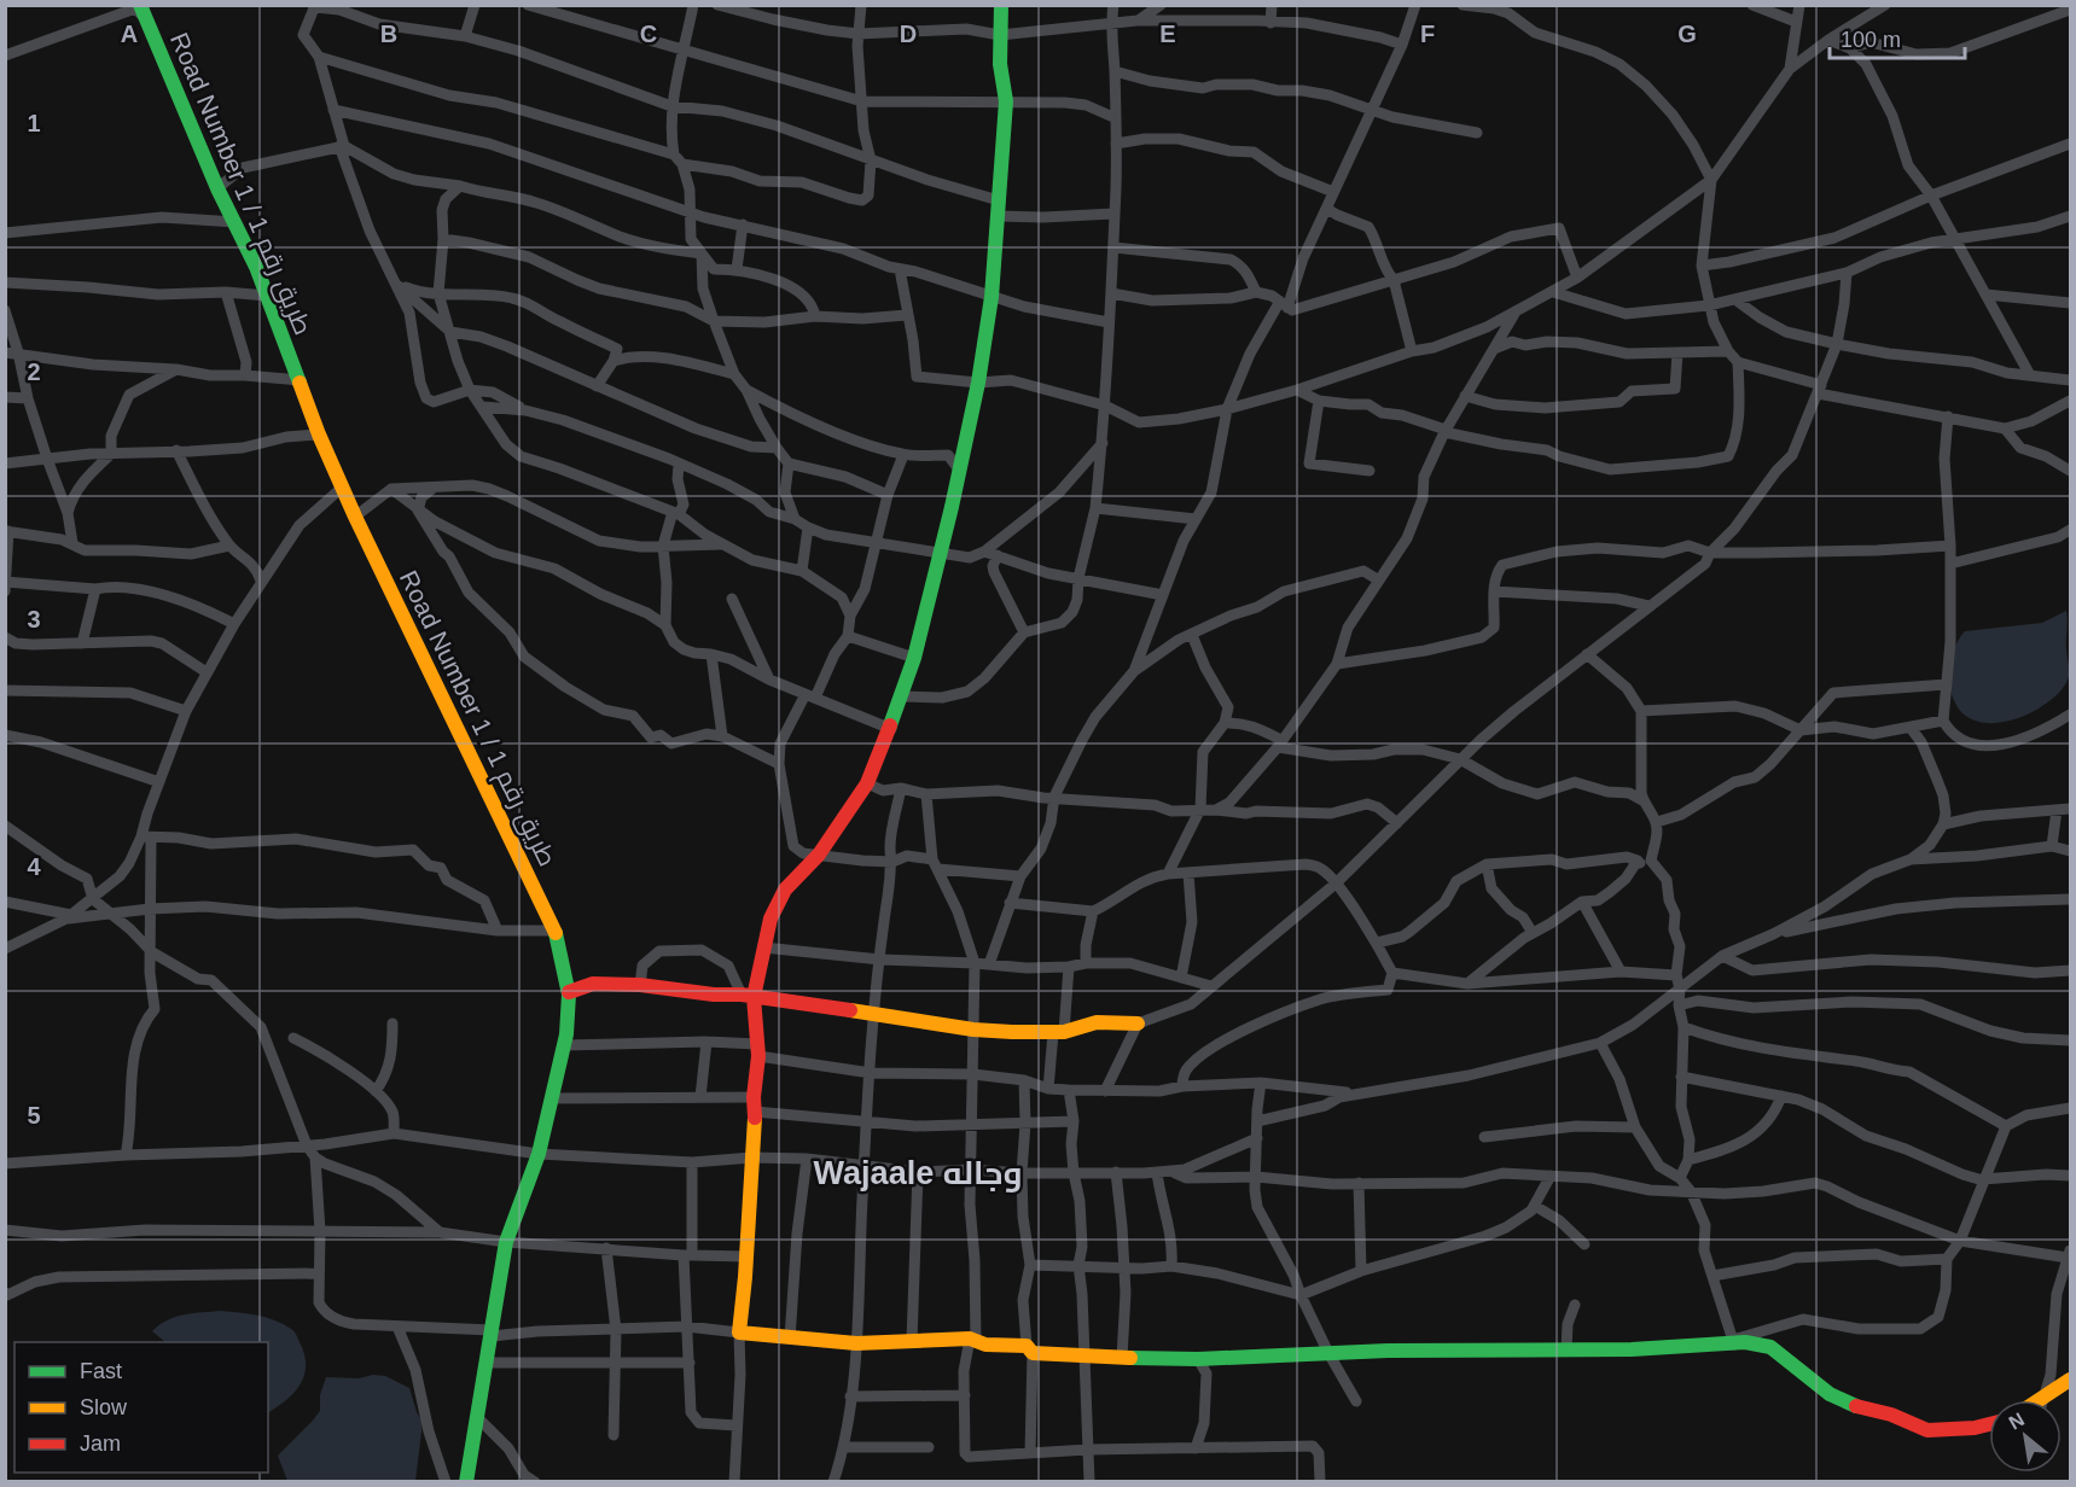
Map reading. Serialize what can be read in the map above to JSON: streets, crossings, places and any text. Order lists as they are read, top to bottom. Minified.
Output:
{"streets":{"main road":["Road Number 1 / طريق رقم 1"]},"districts":["Wajaale وجاله"],"legend":["Fast","Slow","Jam"],"scale_bar":"100 m","north":"top left","grid":{"columns":["A","B","C","D","E","F","G"],"rows":["1","2","3","4","5"]}}
